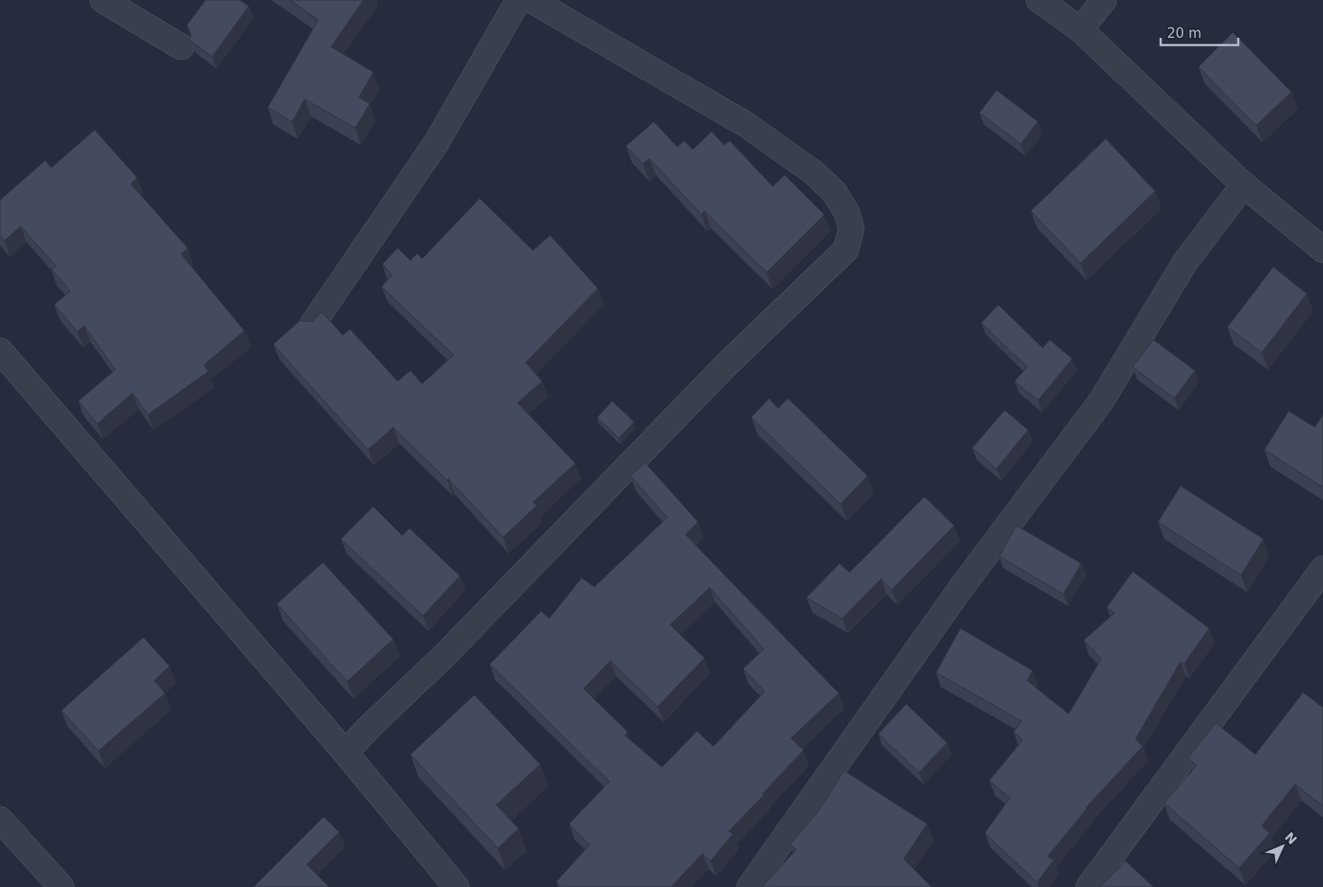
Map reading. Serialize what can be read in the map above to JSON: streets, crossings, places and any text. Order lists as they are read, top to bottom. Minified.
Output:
{"scale_bar":"20 m","north":"top right"}
